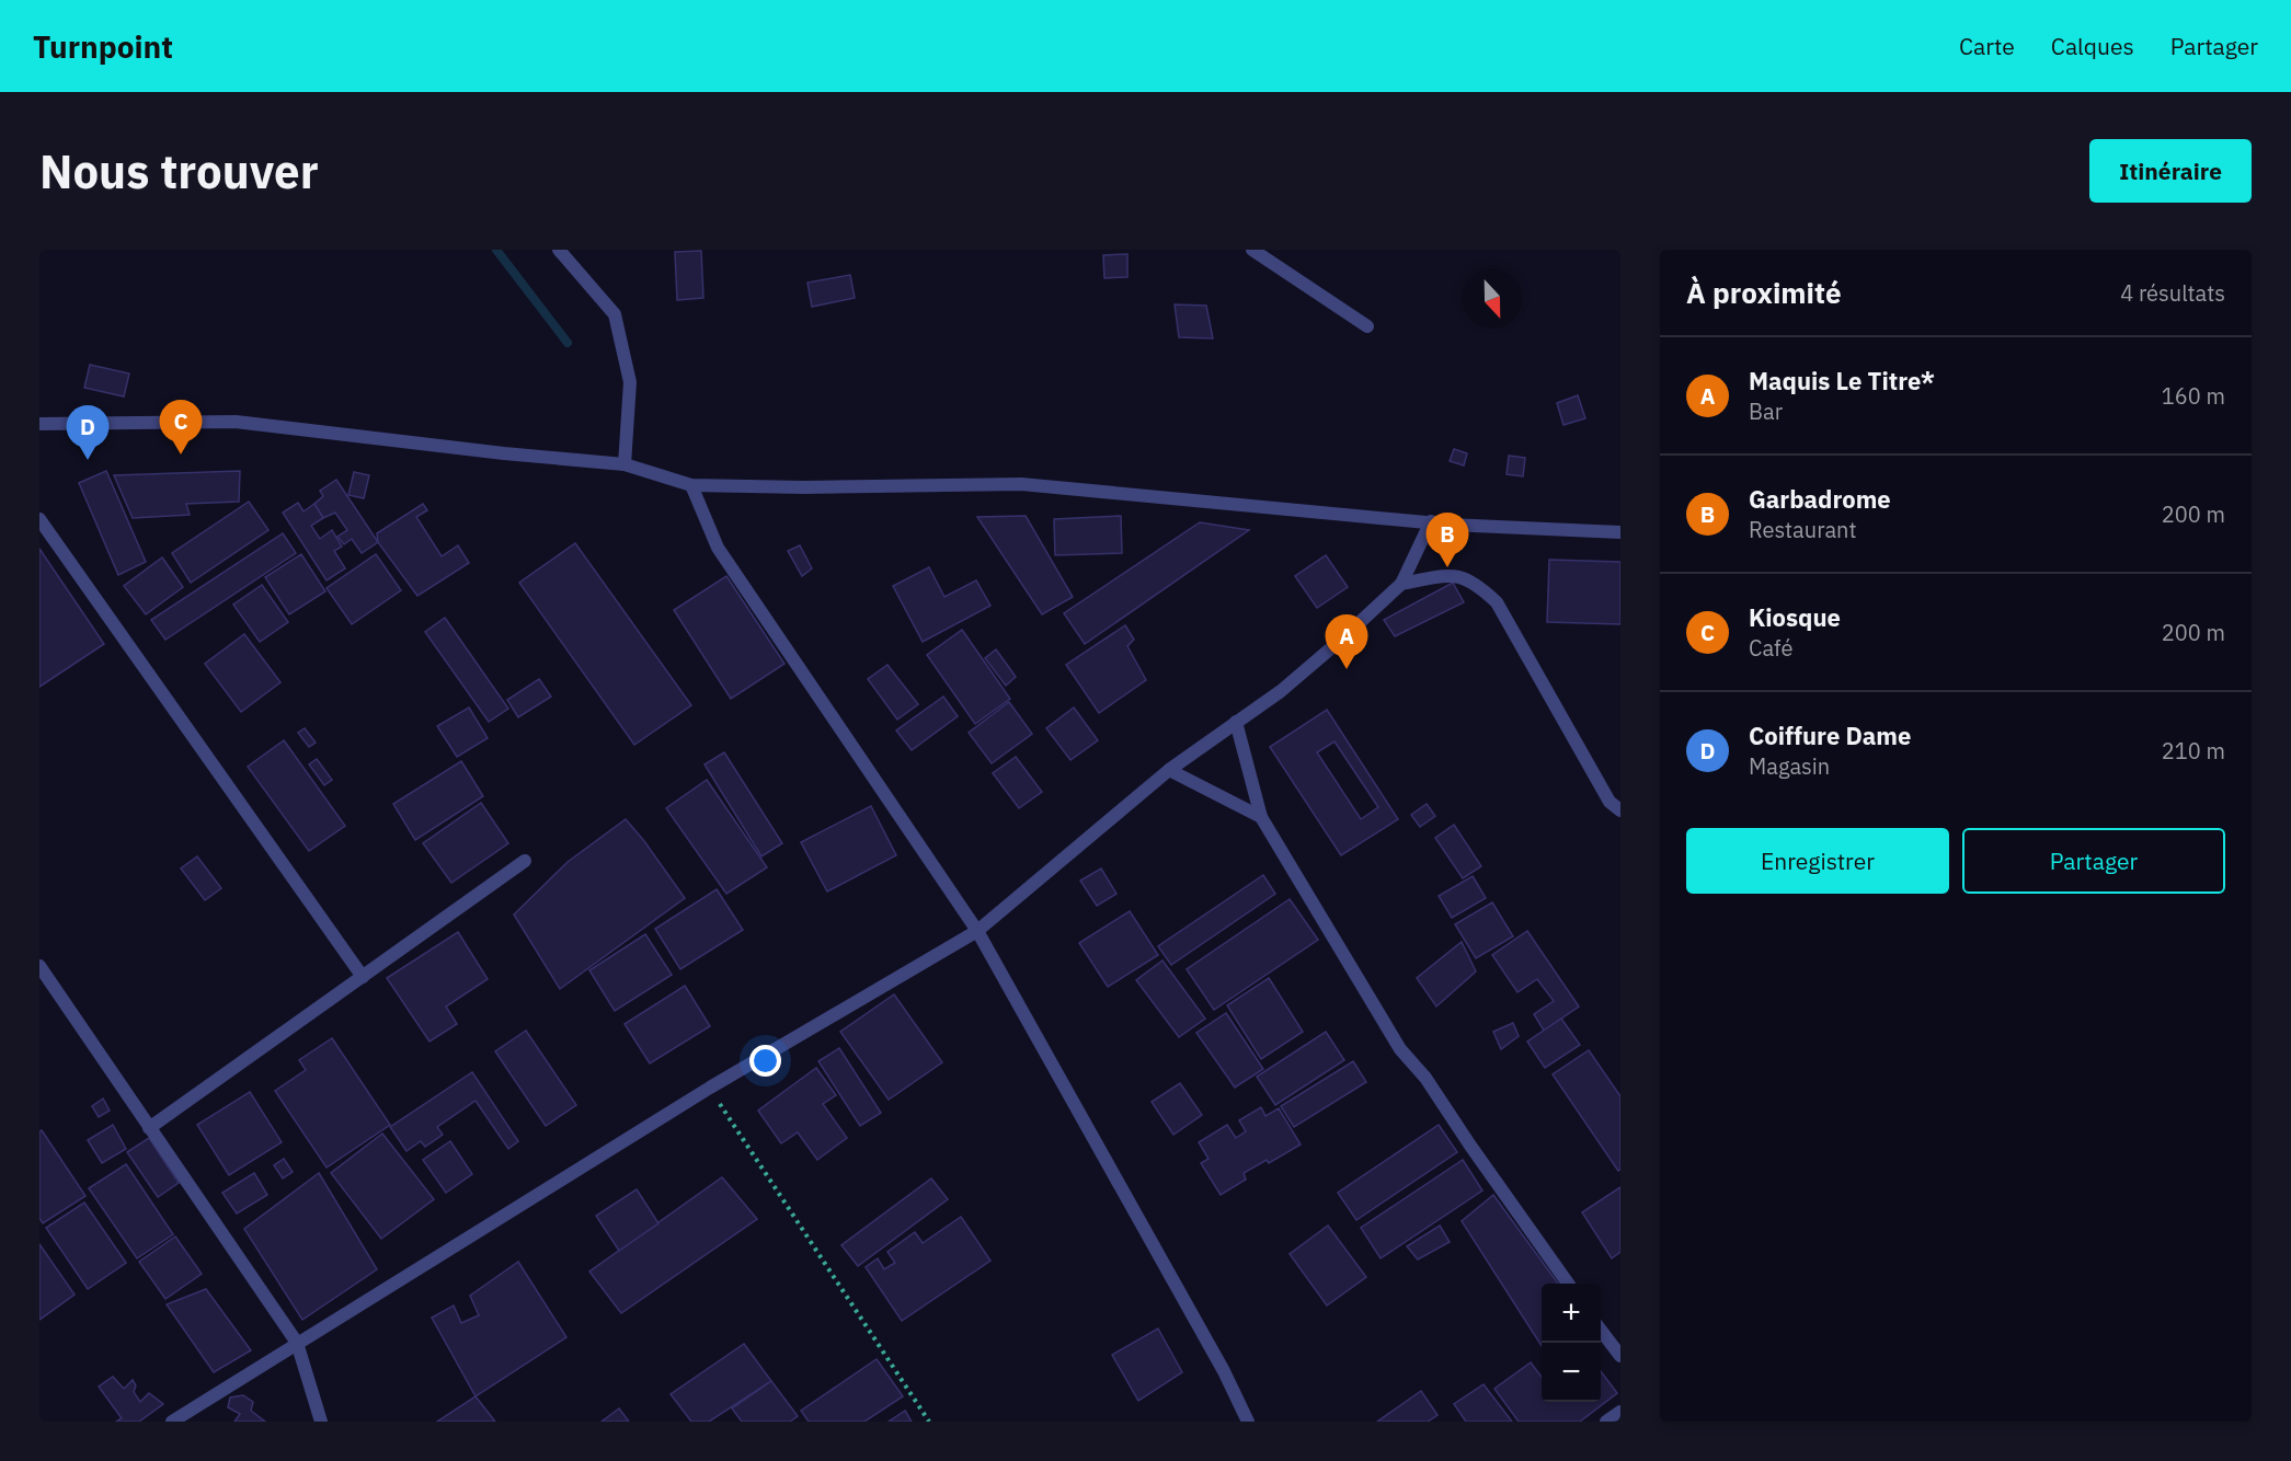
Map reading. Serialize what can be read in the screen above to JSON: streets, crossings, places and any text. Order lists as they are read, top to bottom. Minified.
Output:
{"north":"bottom","page":{"header":"Turnpoint","nav":["Carte","Calques","Partager"],"buttons":["Itinéraire",["Enregistrer","Partager"]],"title":"Nous trouver","heading":["À proximité","4 résultats"],"list":[{"mark":"A","name":"Maquis Le Titre*","note":"Bar","value":"160 m"},{"mark":"B","name":"Garbadrome","note":"Restaurant","value":"200 m"},{"mark":"C","name":"Kiosque","note":"Café","value":"200 m"},{"mark":"D","name":"Coiffure Dame","note":"Magasin","value":"210 m"}],"pins":["C","D","B","A"],"map_buttons":["+","−"]}}
